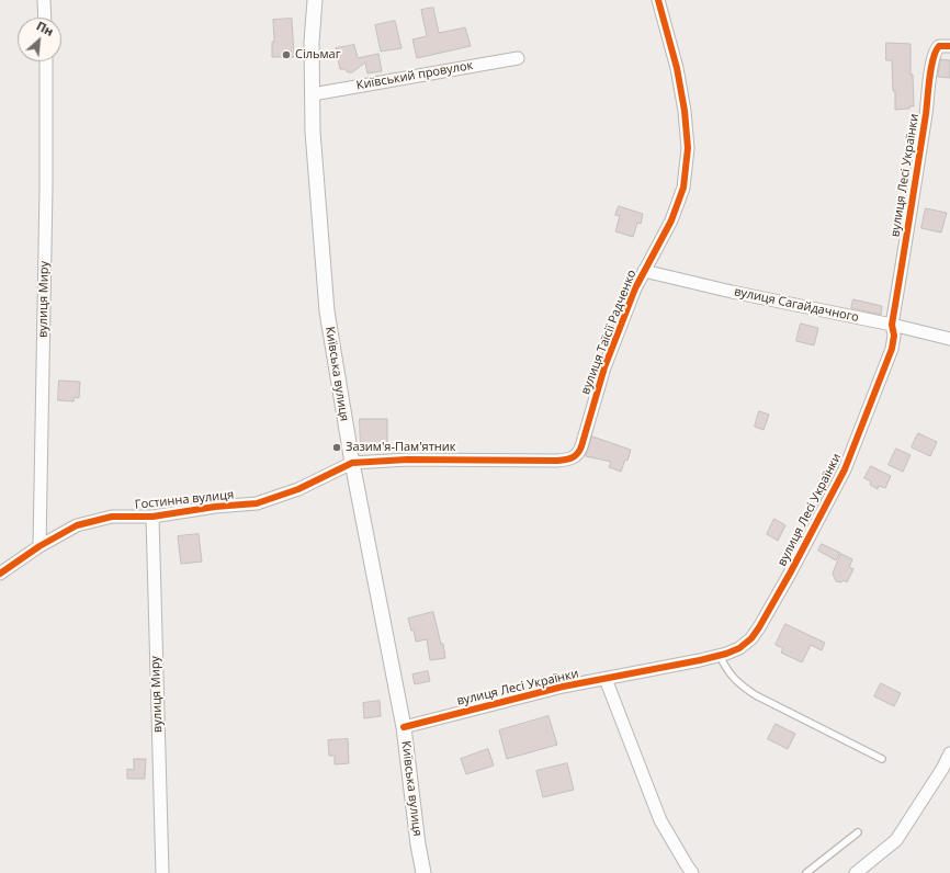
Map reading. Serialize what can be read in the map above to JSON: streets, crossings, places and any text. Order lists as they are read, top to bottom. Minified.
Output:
{"streets":{"street":["Київський провулок","вулиця Лесі Українки","вулиця Миру","вулиця Сагайдачного","вулиця Таїсії Радченко","Київська вулиця","Гостинна вулиця"]},"crossings":[["Київський провулок","Київська вулиця"],["вулиця Лесі Українки","вулиця Сагайдачного"],["вулиця Лесі Українки","Київська вулиця"],["вулиця Миру","Гостинна вулиця"],["вулиця Сагайдачного","вулиця Таїсії Радченко"],["вулиця Таїсії Радченко","Київська вулиця"],["вулиця Таїсії Радченко","Гостинна вулиця"],["Київська вулиця","Гостинна вулиця"]],"places":["Сільмаг","Зазим'я-Пам'ятник"],"north":"top right"}
